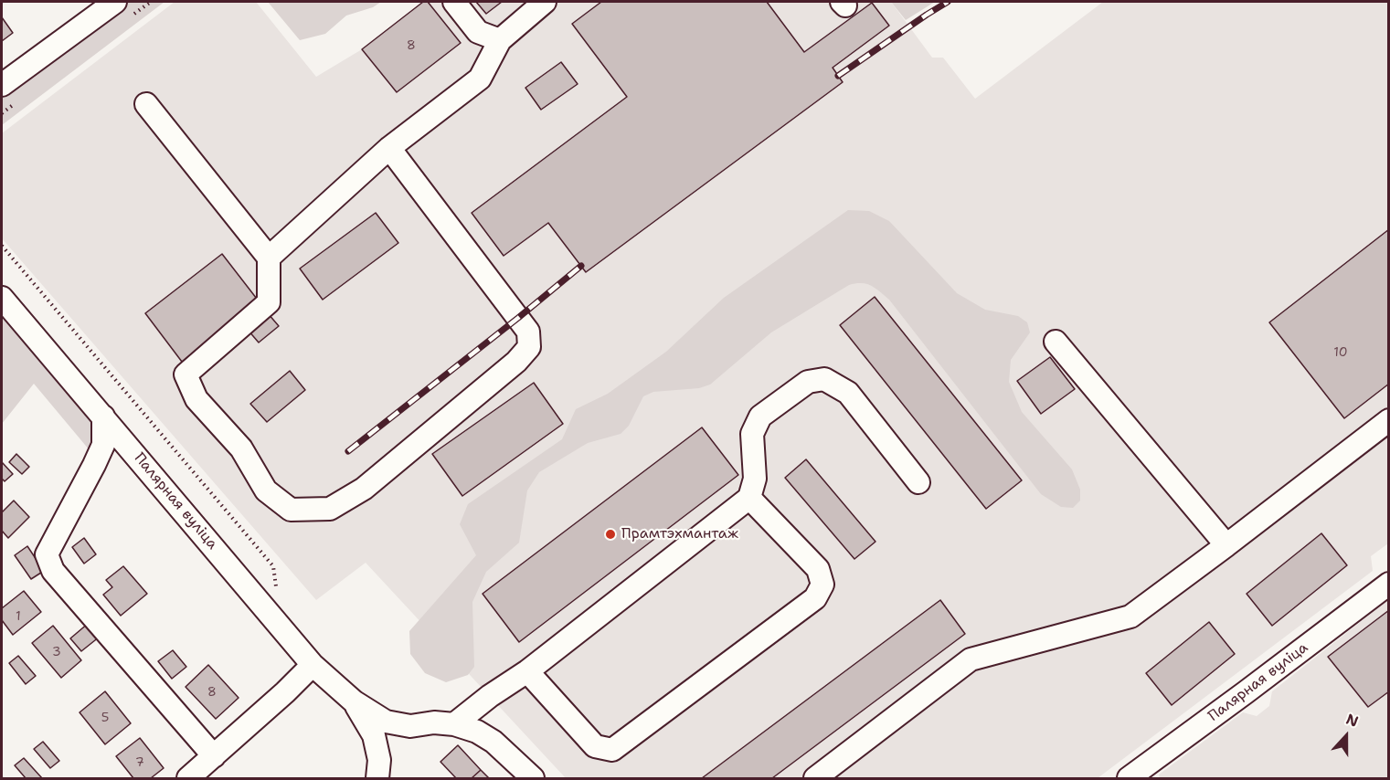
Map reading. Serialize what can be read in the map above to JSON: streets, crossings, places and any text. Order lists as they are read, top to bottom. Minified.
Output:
{"streets":{"street":["Палярная вуліца"]},"places":["Прамтэхмантаж"],"house_numbers":["8","10","1","3","8","5","7"],"north":"top"}
